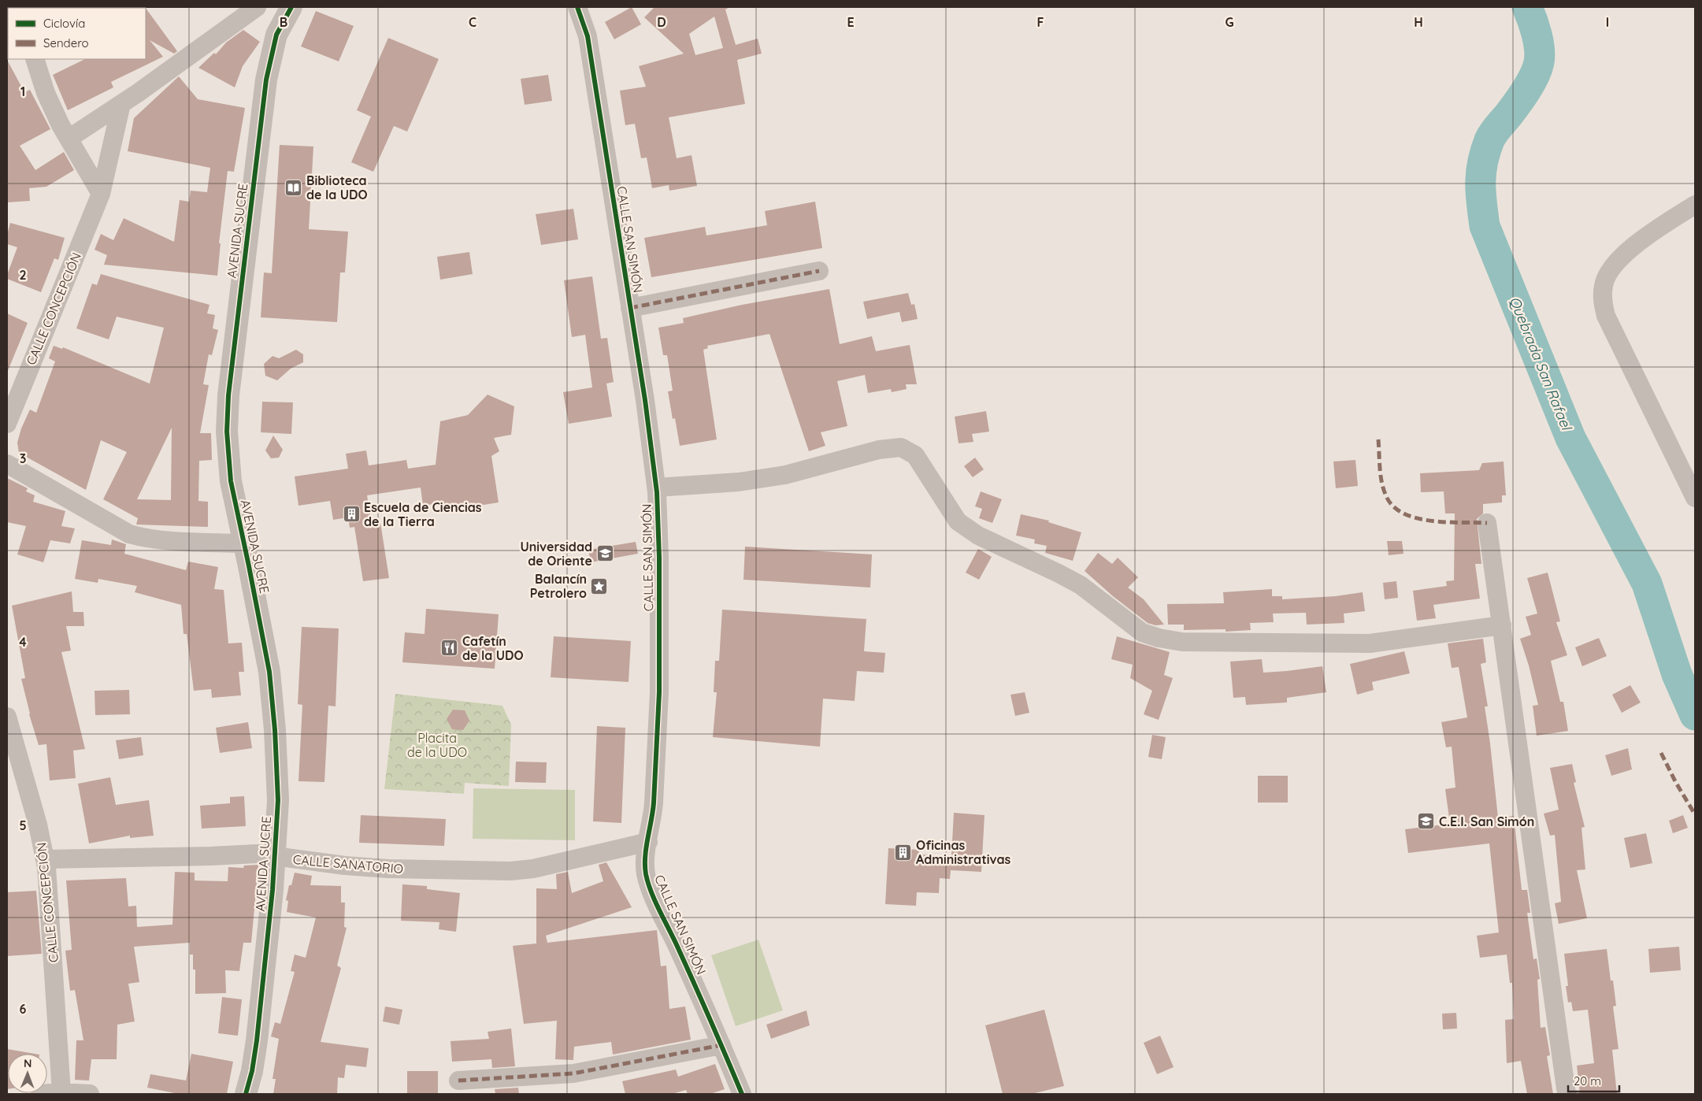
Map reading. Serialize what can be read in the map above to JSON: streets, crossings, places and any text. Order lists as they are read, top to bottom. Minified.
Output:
{"streets":{"street":["AVENIDA SUCRE","CALLE SAN SIMÓN","CALLE CONCEPCIÓN","CALLE SANATORIO"]},"crossings":[["AVENIDA SUCRE","CALLE SANATORIO"],["CALLE SAN SIMÓN","CALLE SANATORIO"],["CALLE CONCEPCIÓN","CALLE SANATORIO"]],"water":["Quebrada San Rafael"],"parks":["Placita de la UDO"],"places":{"library":["Biblioteca de la UDO"],"building":["Escuela de Ciencias de la Tierra","Oficinas Administrativas"],"school or university":["Universidad de Oriente","C.E.I. San Simón"],"place":["Balancín Petrolero"],"restaurant":["Cafetín de la UDO"]},"legend":["Ciclovía","Sendero"],"scale_bar":"20 m","north":"top","grid":{"columns":["B","C","D","E","F","G","H","I"],"rows":["1","2","3","4","5","6"]}}
